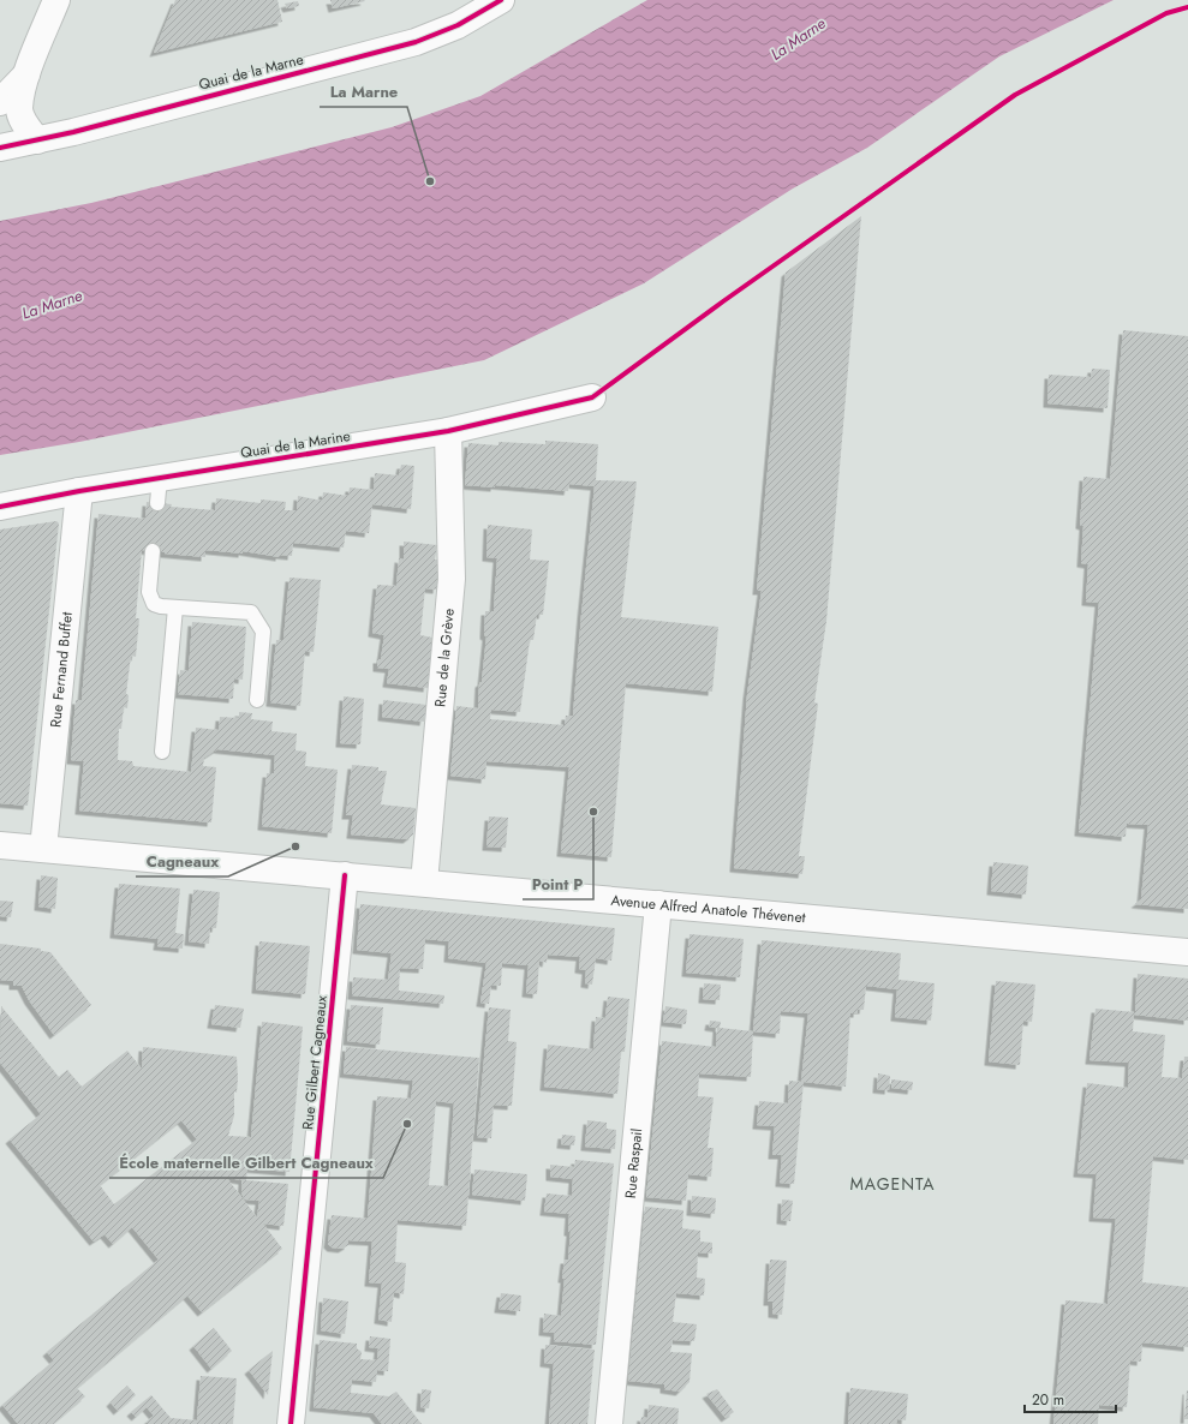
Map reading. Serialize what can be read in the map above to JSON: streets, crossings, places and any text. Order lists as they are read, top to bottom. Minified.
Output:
{"streets":{"street":["Quai de la Marne","Quai de la Marine","Rue de la Grève","Rue Fernand Buffet","Avenue Alfred Anatole Thévenet","Rue Gilbert Cagneaux","Rue Raspail"]},"crossings":[["Quai de la Marine","Rue de la Grève"],["Quai de la Marine","Rue Fernand Buffet"],["Rue de la Grève","Avenue Alfred Anatole Thévenet"],["Rue Fernand Buffet","Avenue Alfred Anatole Thévenet"],["Avenue Alfred Anatole Thévenet","Rue Gilbert Cagneaux"],["Avenue Alfred Anatole Thévenet","Rue Raspail"]],"districts":["MAGENTA"],"water":["La Marne"],"places":["La Marne","Point P","Cagneaux","École maternelle Gilbert Cagneaux"],"scale_bar":"20 m"}
